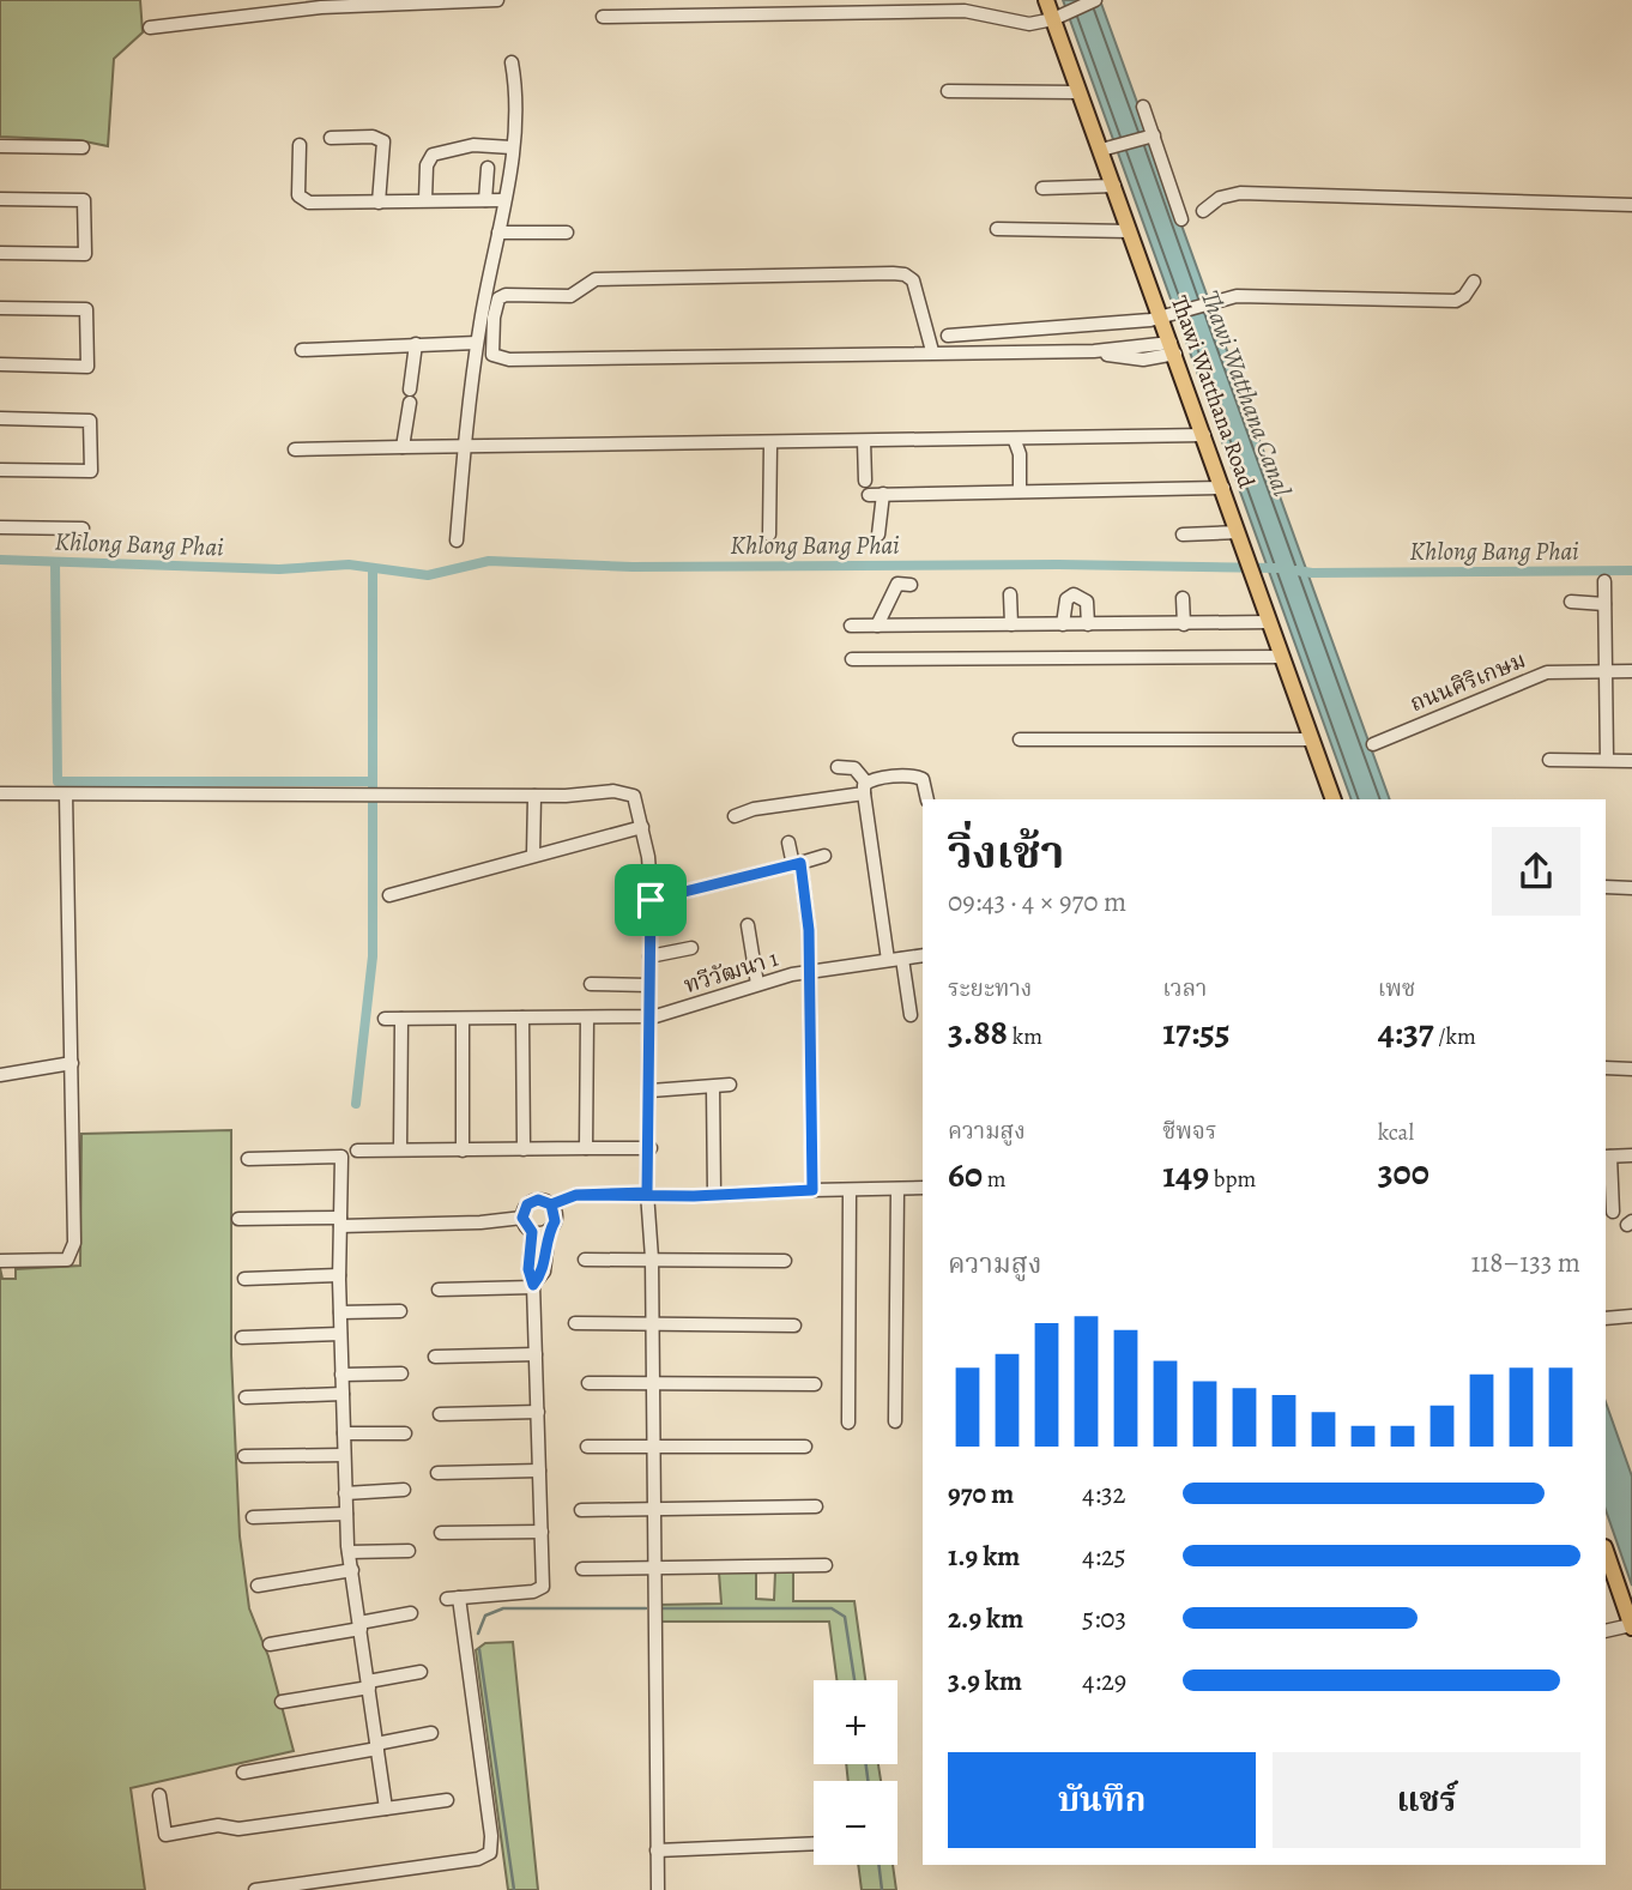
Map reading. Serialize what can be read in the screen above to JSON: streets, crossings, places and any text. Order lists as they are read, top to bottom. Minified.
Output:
{"streets":{"main road":["Thawi Watthana Road"],"street":["ถนนศิริเกษม","ทวีวัฒนา 1"]},"water":["Thawi Watthana Canal","Khlong Bang Phai"],"page":{"heading":["วิ่งเช้า","09:43 · 4 × 970 m"],"stats":[["ระยะทาง","3.88 km"],["เวลา","17:55"],["เพซ","4:37 /km"],["ความสูง","60 m"],["ชีพจร","149 bpm"],["kcal","300"]],"chart":["ความสูง","118–133 m"],"list":[{"name":"970 m","note":"4:32"},{"name":"1.9 km","note":"4:25"},{"name":"2.9 km","note":"5:03"},{"name":"3.9 km","note":"4:29"}],"map_buttons":["+","−"],"buttons":["บันทึก","แชร์"]}}
